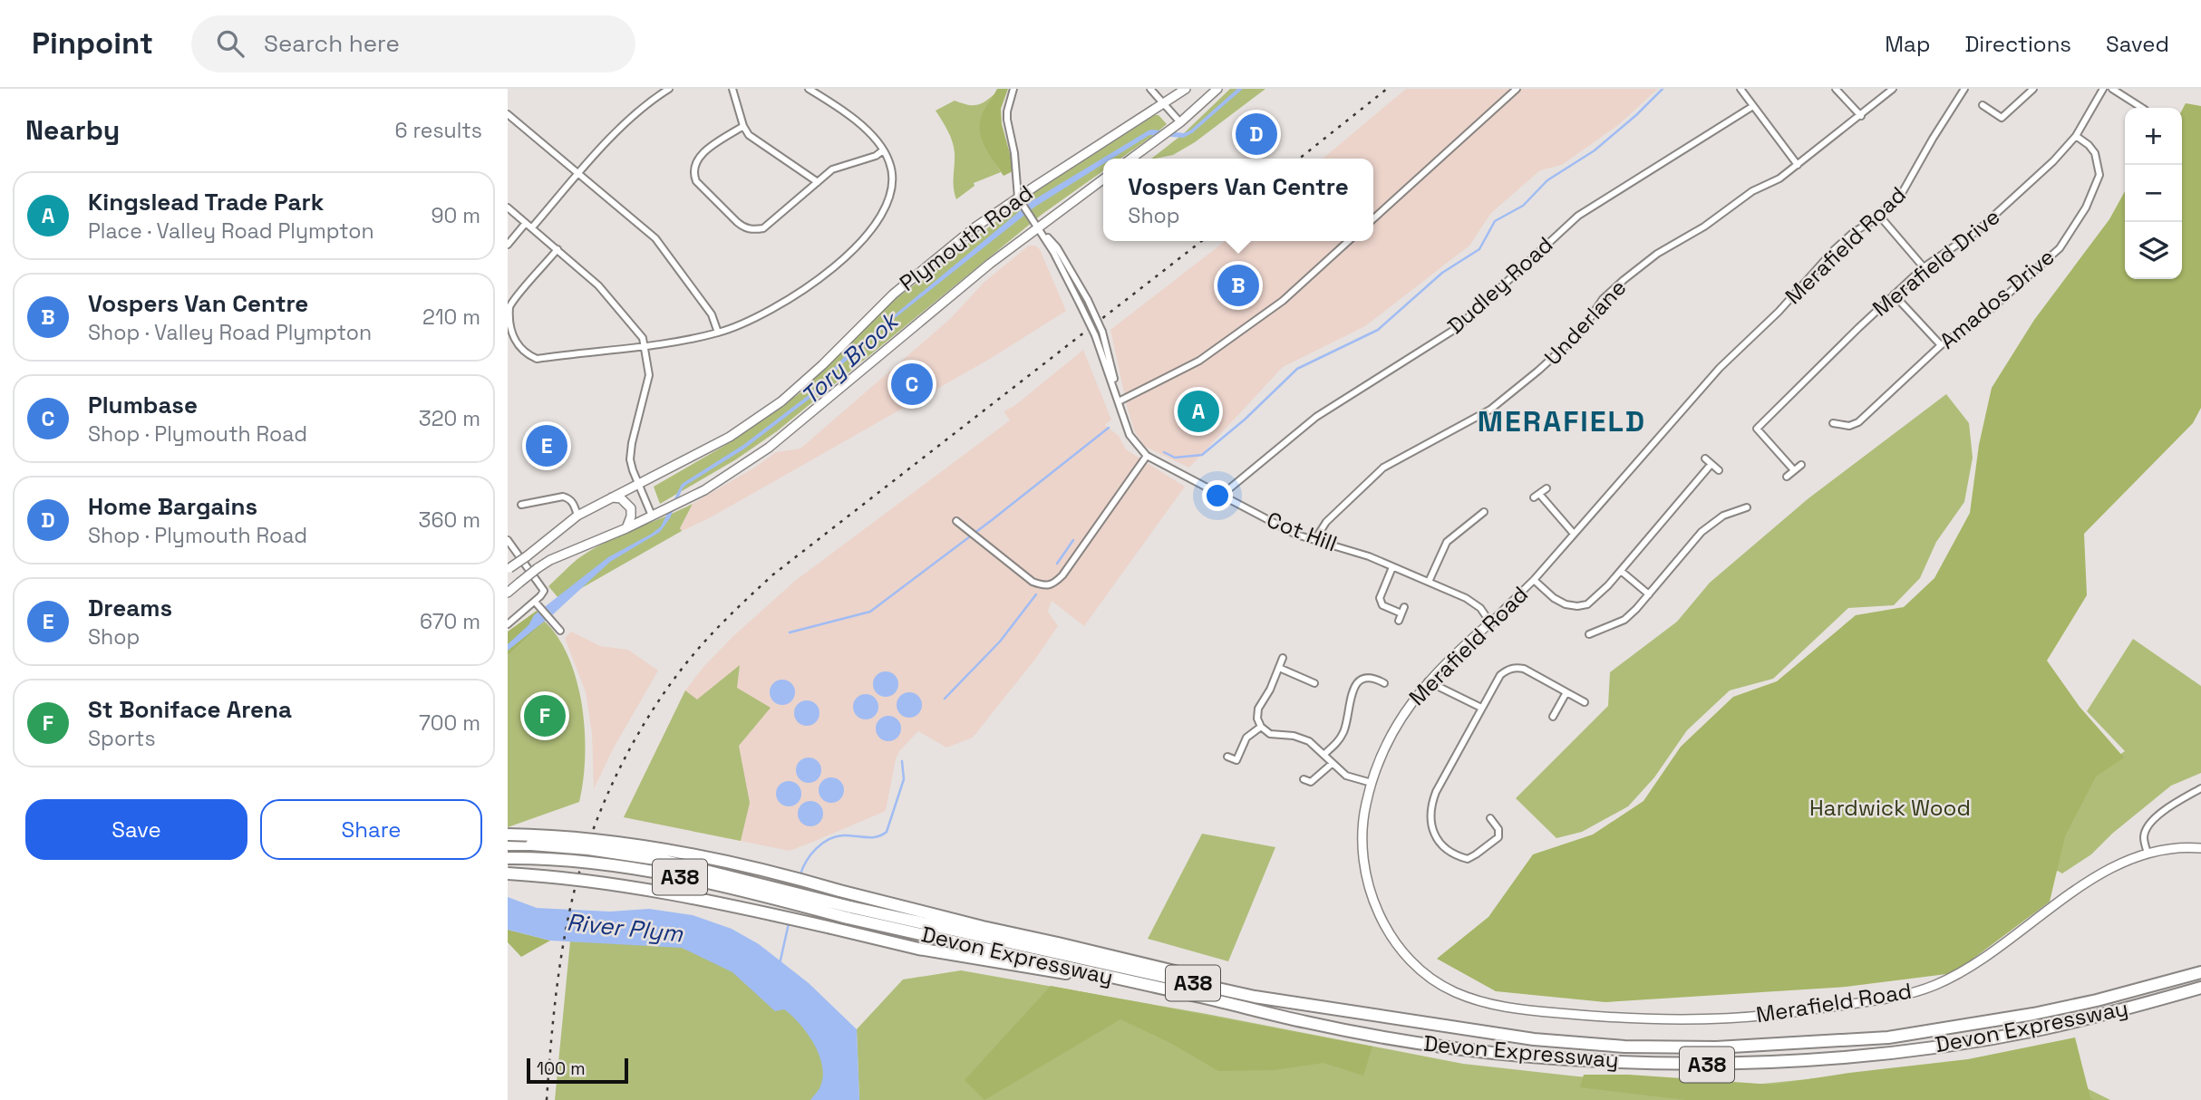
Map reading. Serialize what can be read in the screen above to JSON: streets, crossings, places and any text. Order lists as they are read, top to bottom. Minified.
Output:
{"streets":{"highway":["A38","Devon Expressway"],"main road":["Plymouth Road","Merafield Road"],"street":["Merafield Drive","Dudley Road","Amados Drive","Underlane","Cot Hill"]},"crossings":[["Plymouth Road","Cot Hill"],["Merafield Road","Cot Hill"],["Merafield Drive","Amados Drive"],["Dudley Road","Cot Hill"],["Underlane","Cot Hill"],["A38","Devon Expressway"]],"districts":["MERAFIELD"],"water":["Tory Brook","River Plym"],"parks":["Hardwick Wood"],"scale_bar":"100 m","page":{"header":"Pinpoint","search":"Search here","nav":["Map","Directions","Saved"],"heading":["Nearby","6 results"],"map_buttons":["+","−"],"pins":["D","B","C","A","E","F"],"popup":["Vospers Van Centre","Shop"],"list":[{"mark":"A","name":"Kingslead Trade Park","note":"Place · Valley Road Plympton","value":"90 m"},{"mark":"B","name":"Vospers Van Centre","note":"Shop · Valley Road Plympton","value":"210 m"},{"mark":"C","name":"Plumbase","note":"Shop · Plymouth Road","value":"320 m"},{"mark":"D","name":"Home Bargains","note":"Shop · Plymouth Road","value":"360 m"},{"mark":"E","name":"Dreams","note":"Shop","value":"670 m"},{"mark":"F","name":"St Boniface Arena","note":"Sports","value":"700 m"}],"buttons":["Save","Share"],"scale":"100 m"}}
